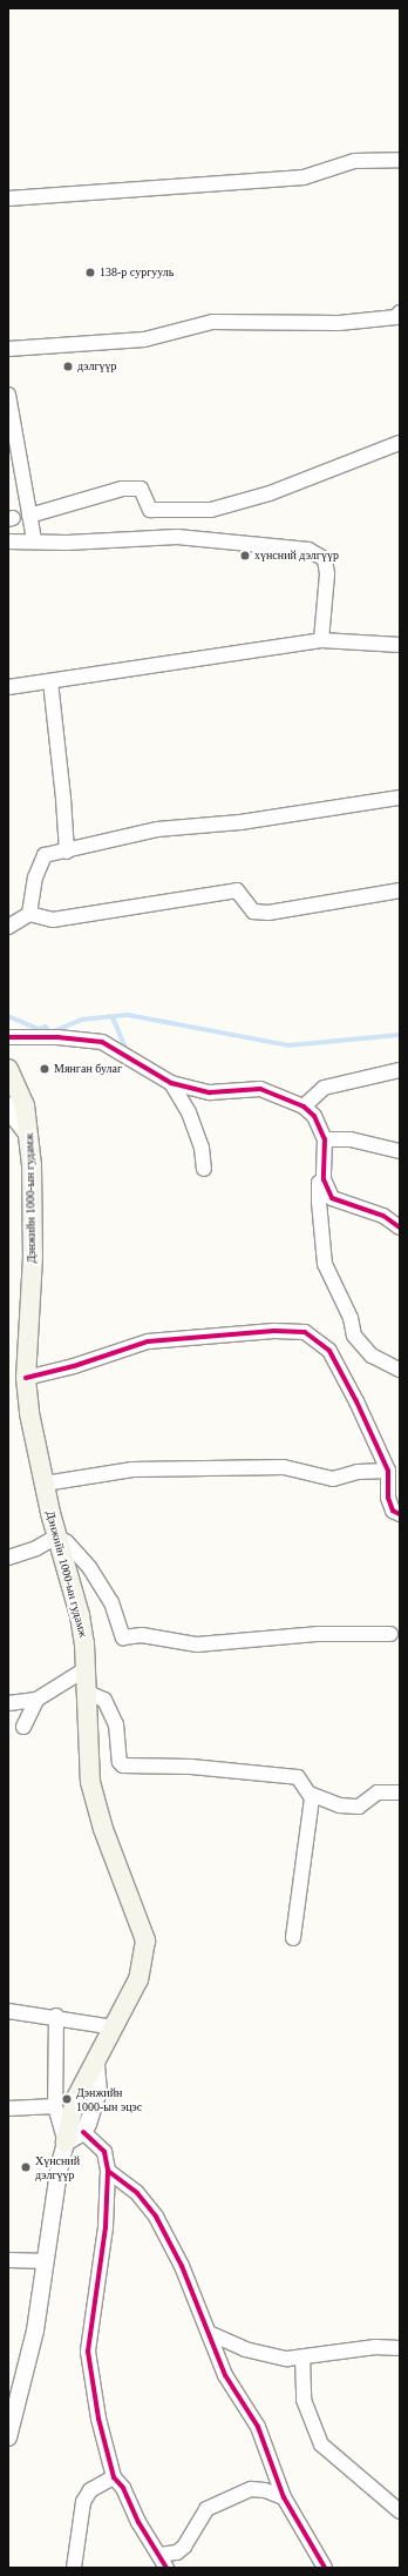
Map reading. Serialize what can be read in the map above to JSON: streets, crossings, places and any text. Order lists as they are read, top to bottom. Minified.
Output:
{"streets":{"main road":["Дэнжийн 1000-ын гудамж"]},"places":["138-р сургууль","дэлгүүр","хүнсний дэлгүүр","Мянган булаг","Дэнжийн 1000-ын эцэс","Хүнсний дэлгүүр"]}
